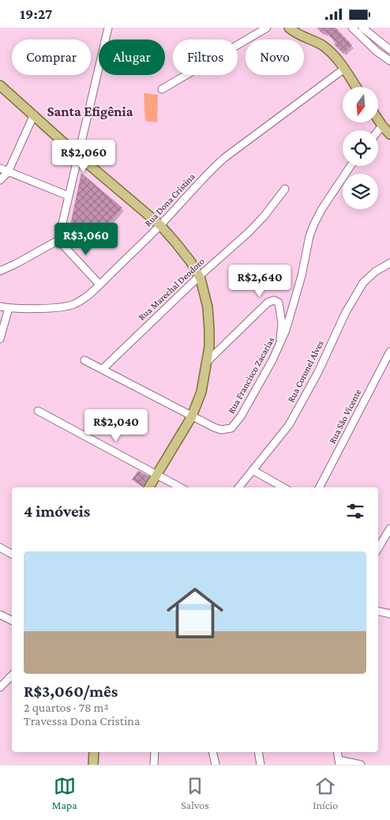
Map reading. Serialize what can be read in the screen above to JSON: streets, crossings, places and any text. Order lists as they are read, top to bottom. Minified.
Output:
{"streets":{"street":["Rua Dona Cristina","Rua Marechal Deodoro","Rua Coronel Alves","Rua Francisco Zacarias","Rua São Vicente"]},"crossings":[["Rua Marechal Deodoro","Rua Francisco Zacarias"]],"districts":["Santa Efigênia"],"north":"bottom","page":{"status":"19:27","chip":["Comprar","Alugar","Filtros","Novo"],"price":["R$2,060","R$3,060","R$2,640","R$2,040"],"heading":"4 imóveis","list":[{"name":"R$3,060/mês","note":"2 quartos · 78 m² · Travessa Dona Cristina"}],"tabs":["Mapa","Salvos","Início"]}}
